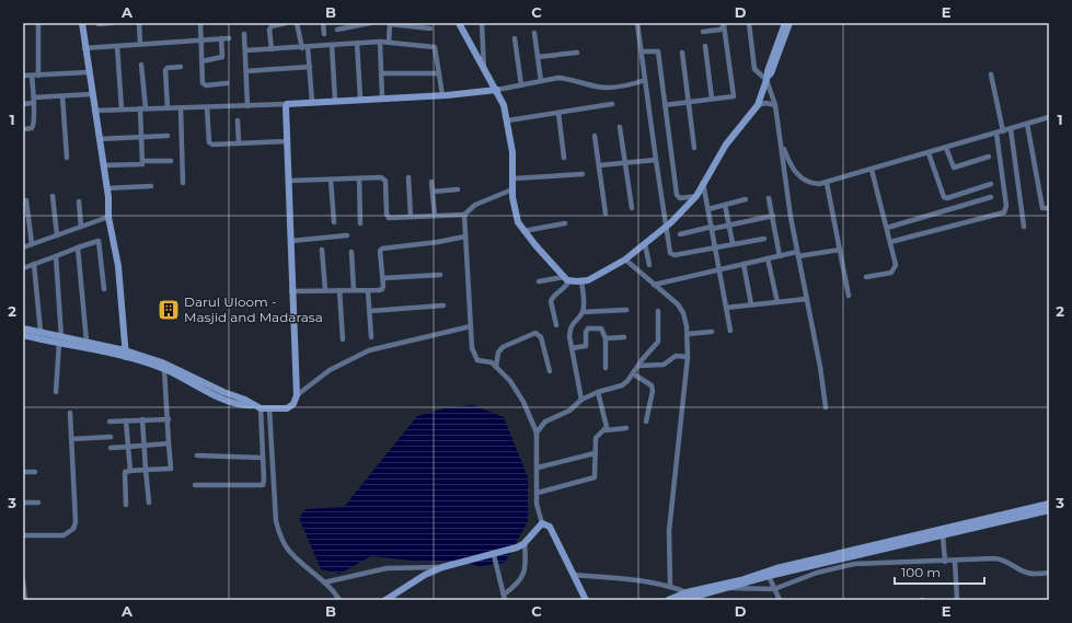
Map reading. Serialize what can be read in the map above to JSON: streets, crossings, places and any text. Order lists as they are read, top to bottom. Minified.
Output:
{"places":{"building":["Darul Uloom - Masjid and Madarasa"]},"scale_bar":"100 m","grid":{"columns":["A","B","C","D","E"],"rows":["1","2","3"]}}
